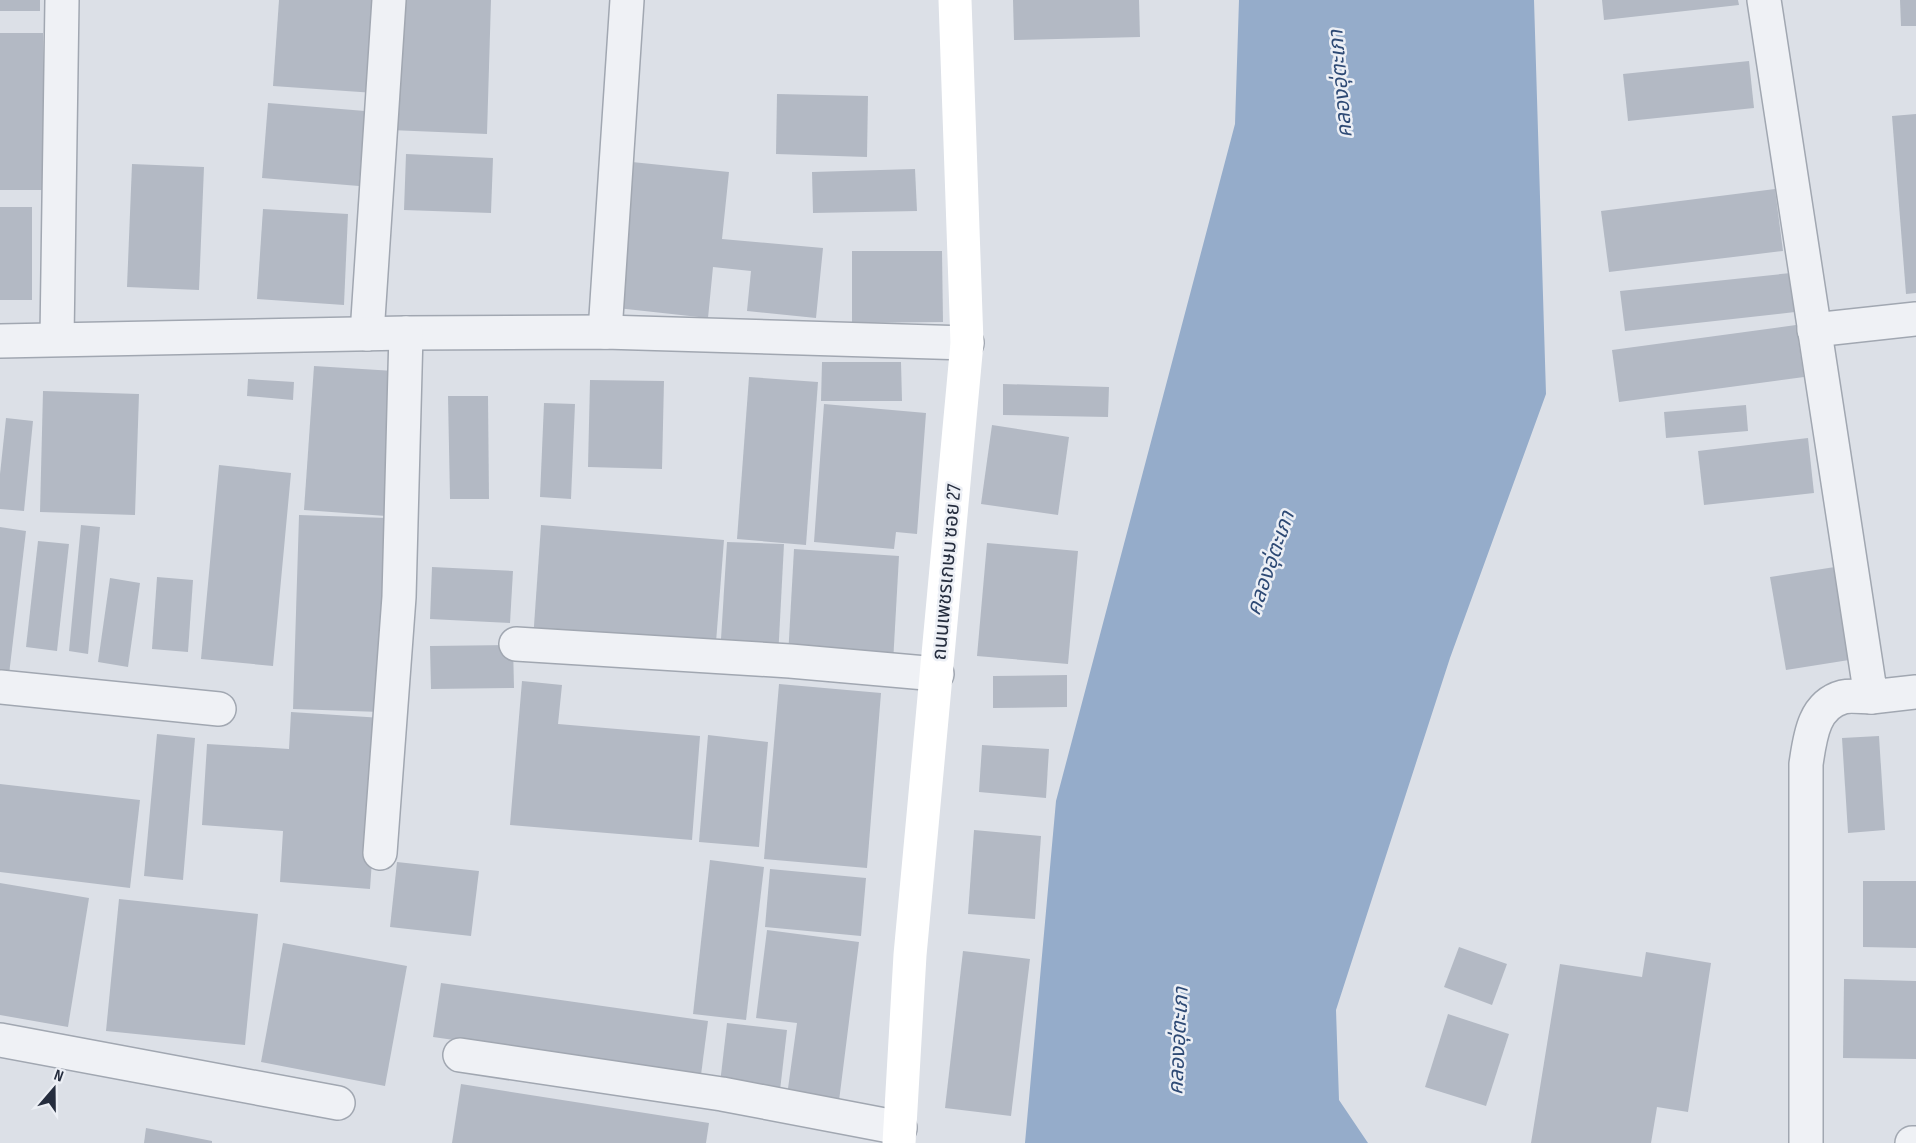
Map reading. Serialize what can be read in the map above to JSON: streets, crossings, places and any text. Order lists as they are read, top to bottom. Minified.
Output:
{"streets":{"street":["ถนนเพชรเกษม ซอย 27"]},"water":["คลองอุ่ตะเภา"],"north":"top"}
